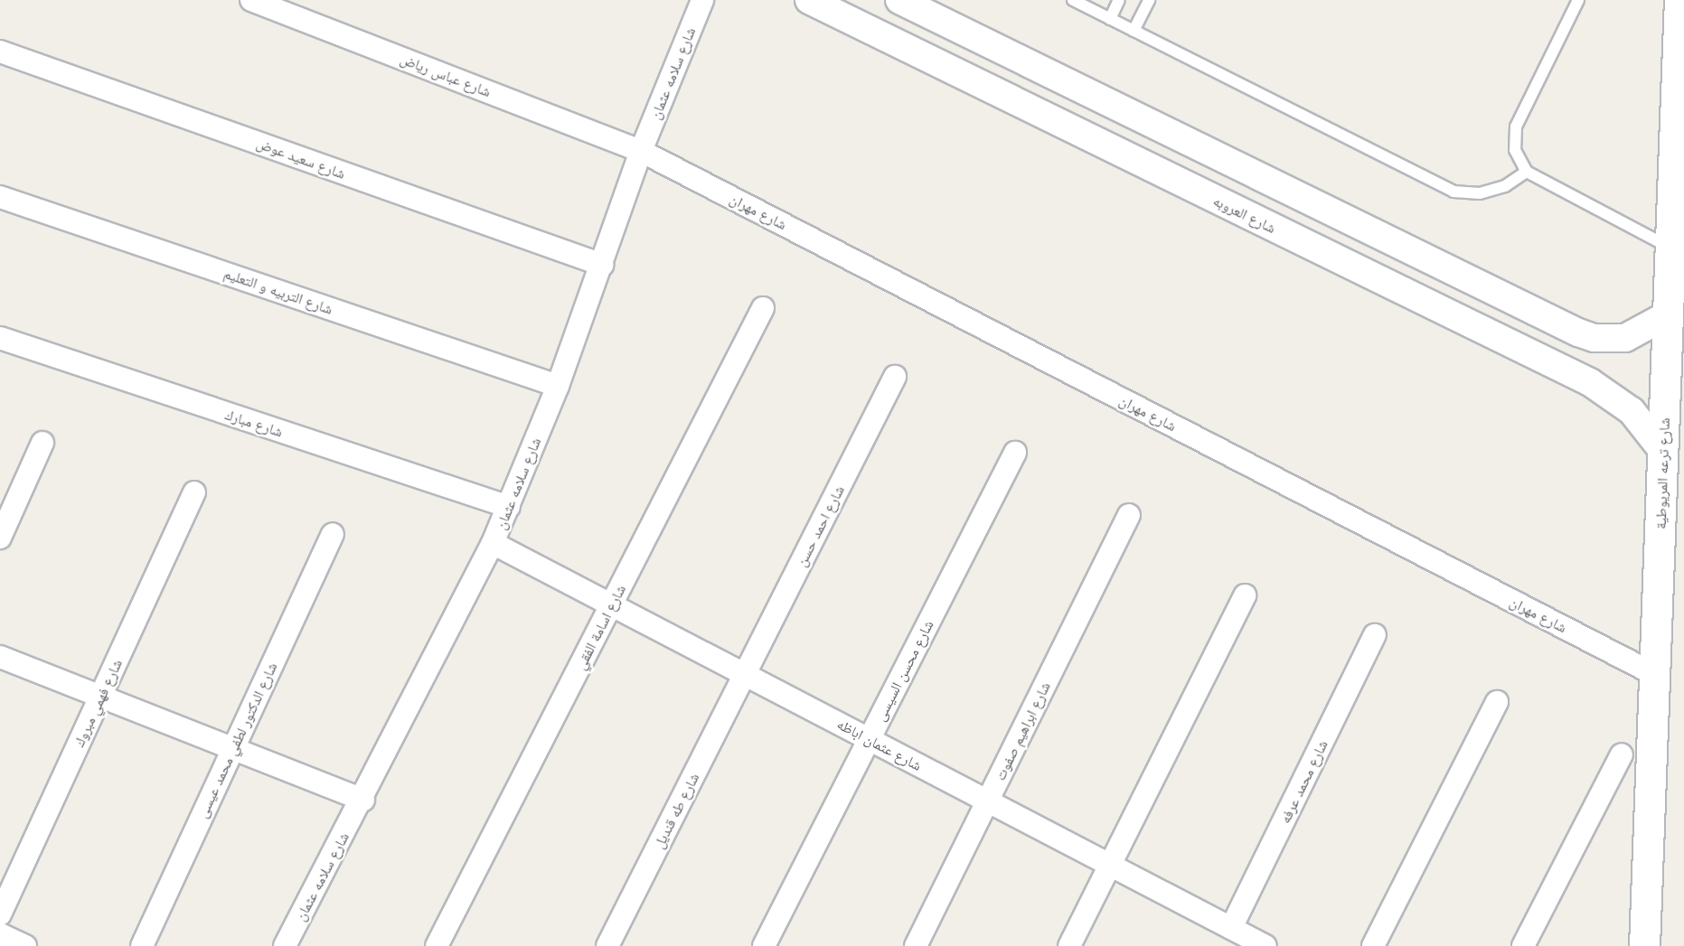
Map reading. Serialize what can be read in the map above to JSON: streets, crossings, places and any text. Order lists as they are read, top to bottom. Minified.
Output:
{"streets":{"main road":["شارع ترعه المريوطية"],"street":["شارع سلامه عثمان","شارع عباس رياض","شارع سعيد عوض","شارع مهران","شارع العروبه","شارع التربيه و التعليم","شارع مبارك","شارع احمد حسن","شارع اسامة الفقي","شارع محسن السيسى","شارع فهمي مبروك","شارع ابراهيم صفوت","شارع الدكتور لطفي محمد عيسى","شارع عثمان اباظه","شارع محمد عرفه","شارع طه قنديل"]},"crossings":[["شارع سلامه عثمان","شارع عباس رياض"],["شارع سلامه عثمان","شارع سعيد عوض"],["شارع سلامه عثمان","شارع مهران"],["شارع سلامه عثمان","شارع التربيه و التعليم"],["شارع سلامه عثمان","شارع مبارك"],["شارع سلامه عثمان","شارع عثمان اباظه"],["شارع عباس رياض","شارع مهران"],["شارع مهران","شارع ترعه المريوطية"],["شارع العروبه","شارع ترعه المريوطية"],["شارع احمد حسن","شارع عثمان اباظه"],["شارع احمد حسن","شارع طه قنديل"],["شارع اسامة الفقي","شارع عثمان اباظه"],["شارع محسن السيسى","شارع عثمان اباظه"],["شارع ابراهيم صفوت","شارع عثمان اباظه"],["شارع عثمان اباظه","شارع محمد عرفه"],["شارع عثمان اباظه","شارع طه قنديل"]]}
